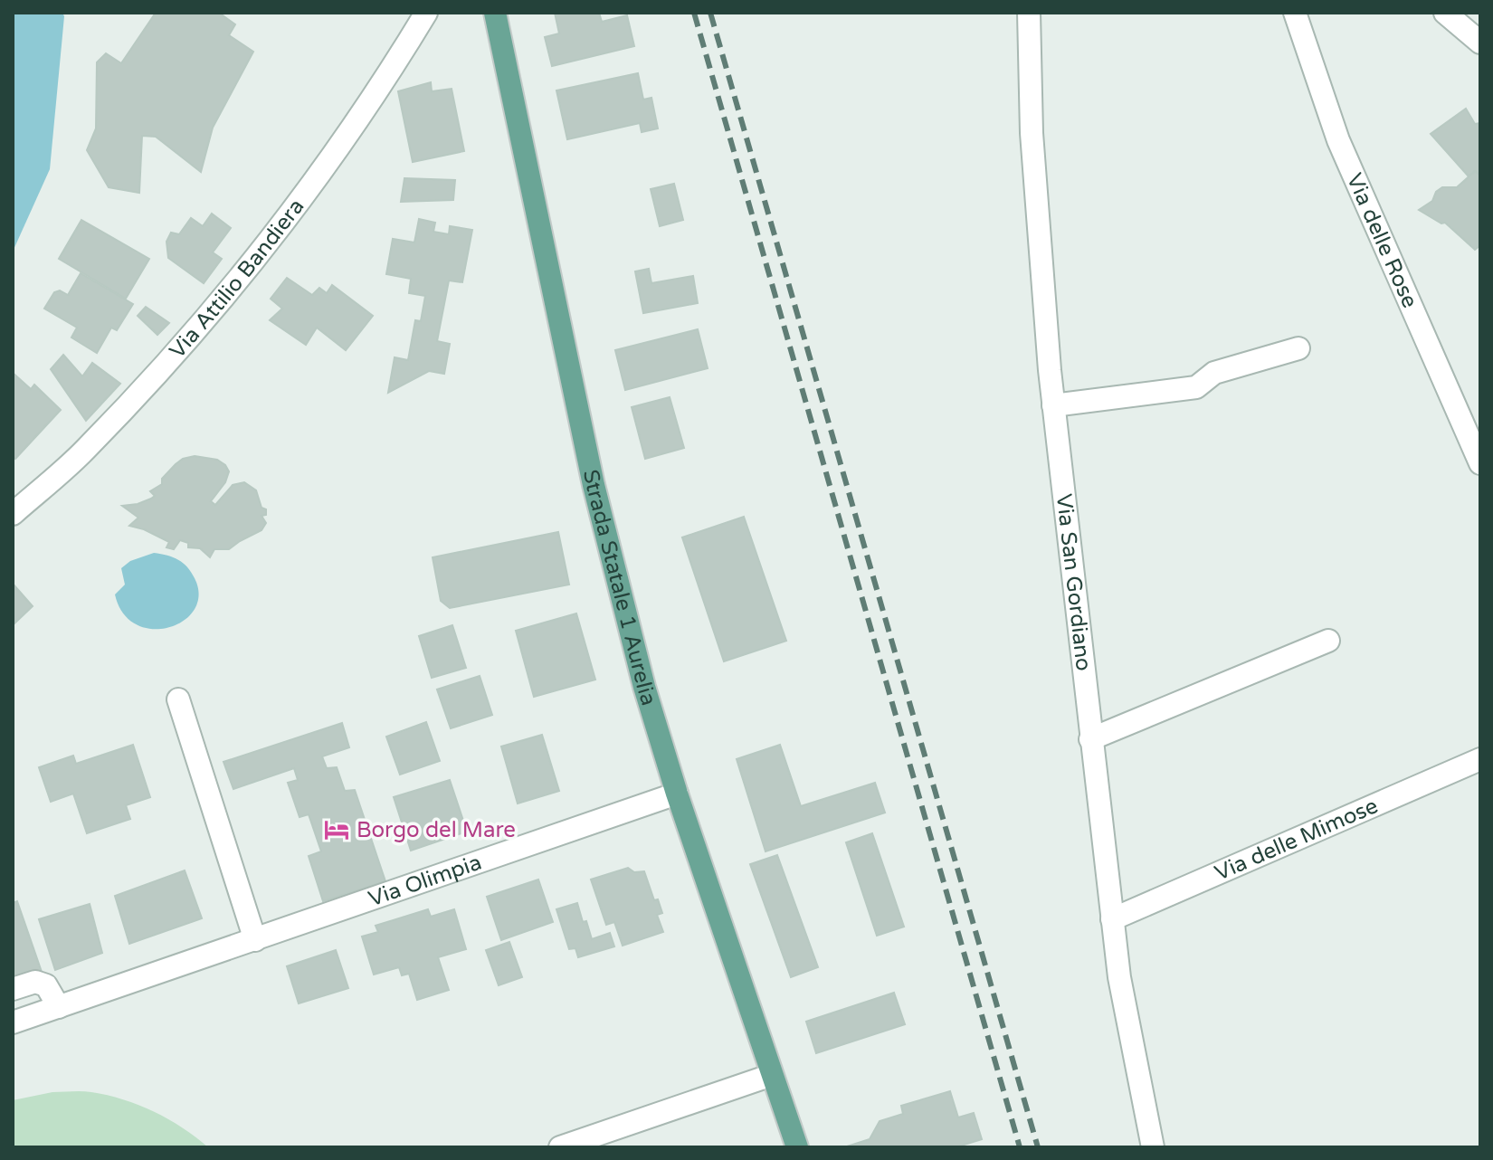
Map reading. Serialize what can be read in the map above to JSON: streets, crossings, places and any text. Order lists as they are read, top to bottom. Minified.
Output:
{"streets":{"main road":["Strada Statale 1 Aurelia"],"street":["Via delle Rose","Via Attilio Bandiera","Via San Gordiano","Via delle Mimose","Via Olimpia"]},"crossings":[["Via San Gordiano","Via delle Mimose"],["Strada Statale 1 Aurelia","Via Olimpia"]],"places":{"hotel":["Borgo del Mare"]}}
